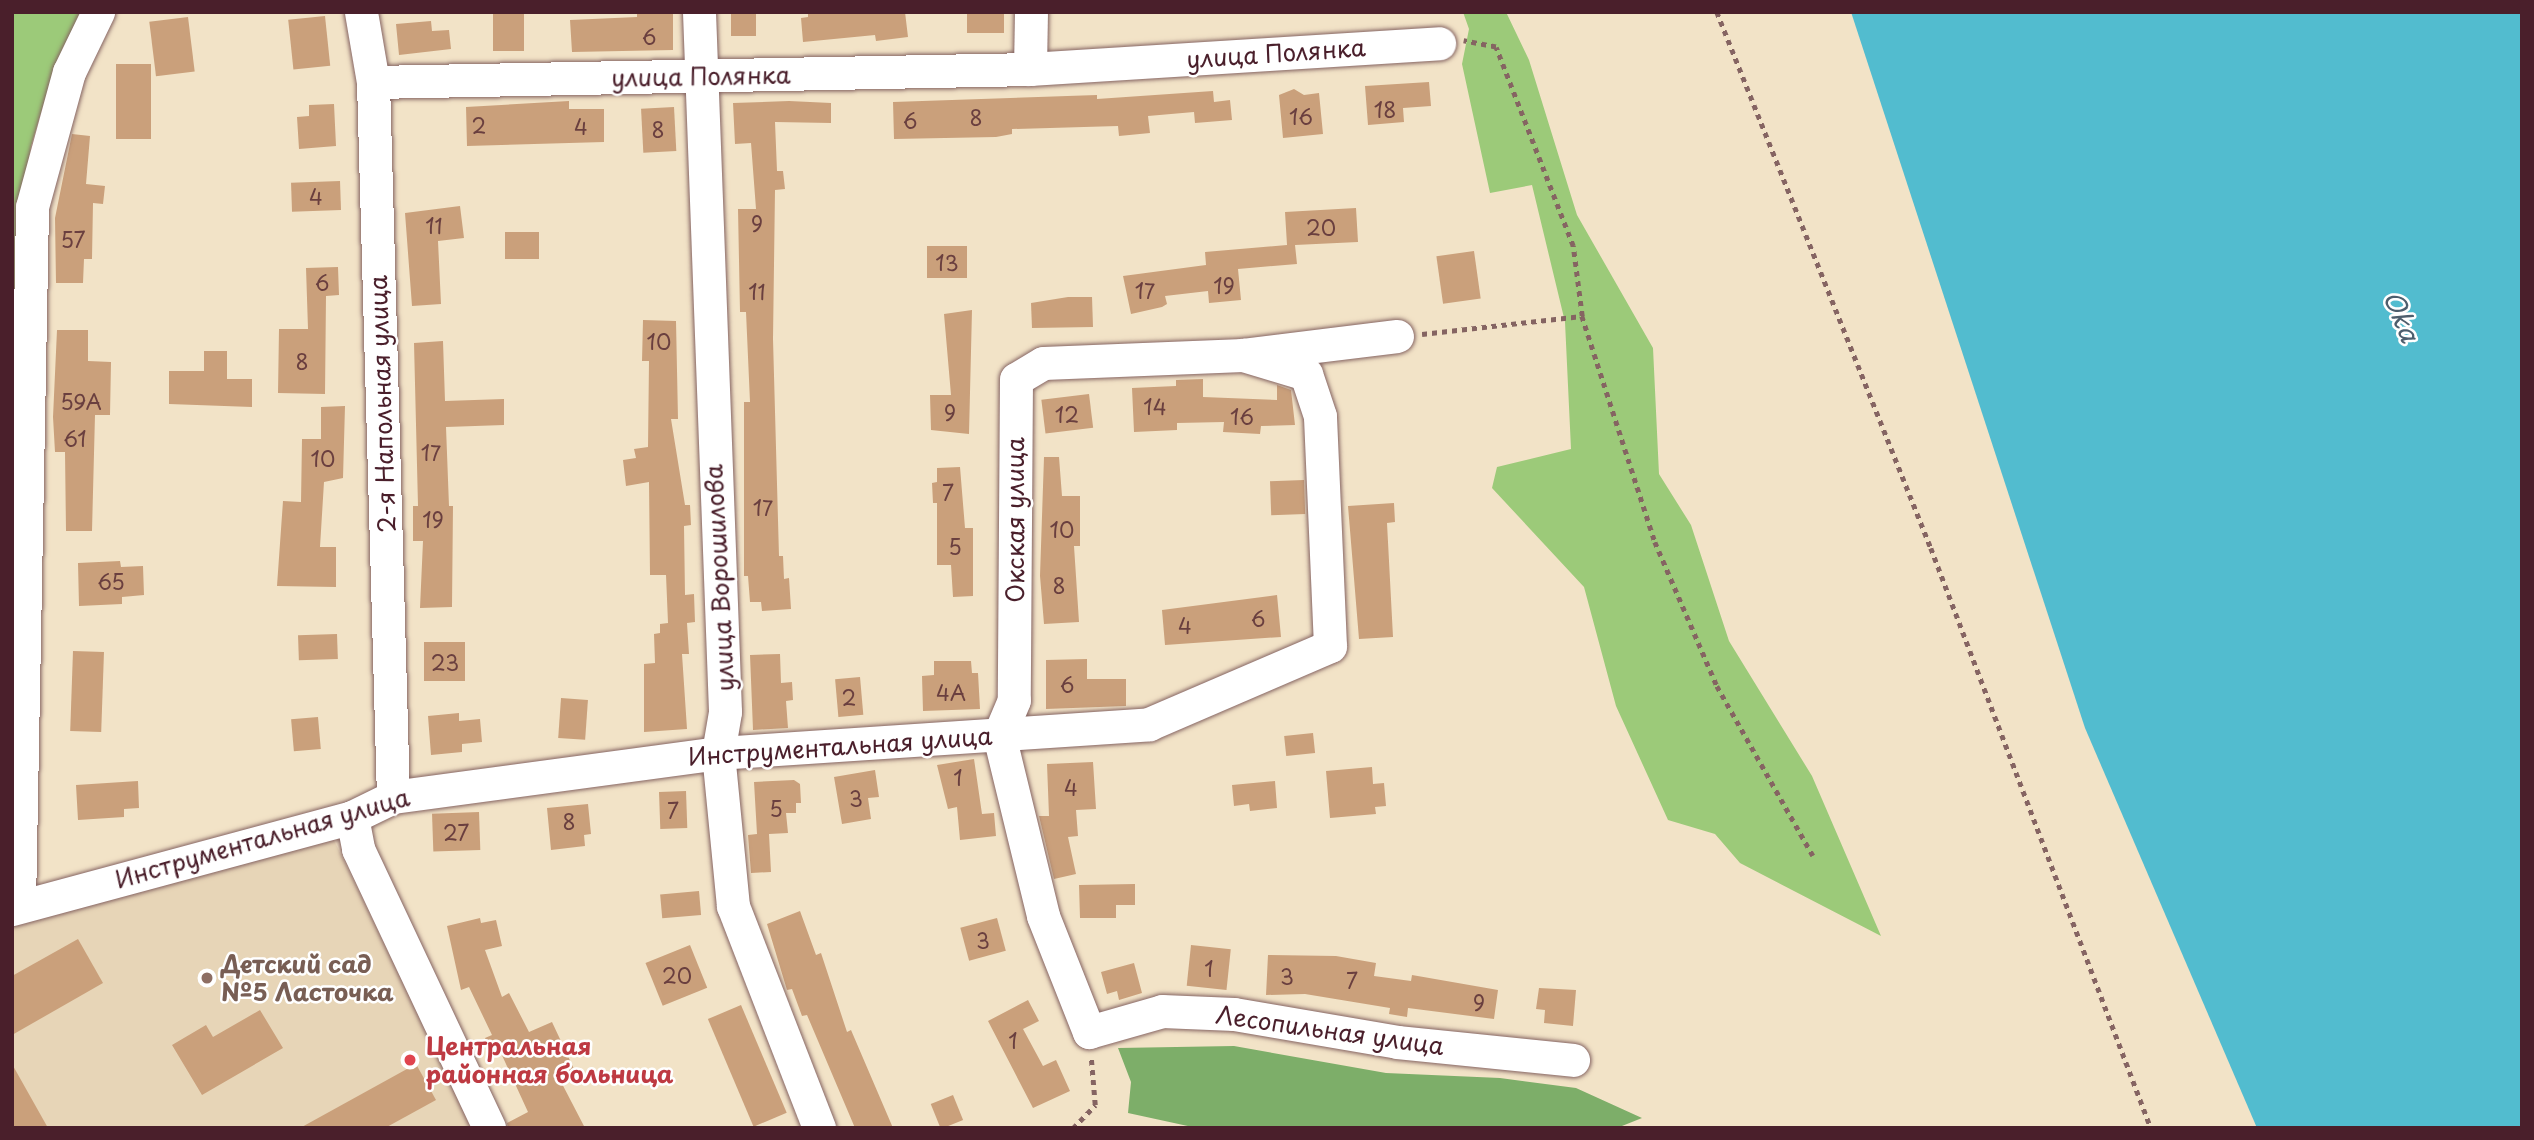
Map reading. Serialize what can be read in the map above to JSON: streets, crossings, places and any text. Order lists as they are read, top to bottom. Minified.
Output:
{"streets":{"street":["улица Полянка","2-я Напольная улица","Окская улица","улица Ворошилова","Инструментальная улица","Лесопильная улица"]},"crossings":[["улица Полянка","2-я Напольная улица"],["улица Полянка","улица Ворошилова"],["2-я Напольная улица","Инструментальная улица"],["Окская улица","Инструментальная улица"],["улица Ворошилова","Инструментальная улица"]],"water":["Oka"],"places":["Детский сад №5 Ласточка","Центральная районная больница"],"house_numbers":["6","18","16","8","6","2","4","8","4","9","11","20","57","13","6","19","17","11","10","8","59А","14","9","12","16","61","17","10","7","17","19","10","5","65","8","6","4","23","6","4А","2","1","4","3","5","7","8","27","3","1","20","3","7","9","1"]}
